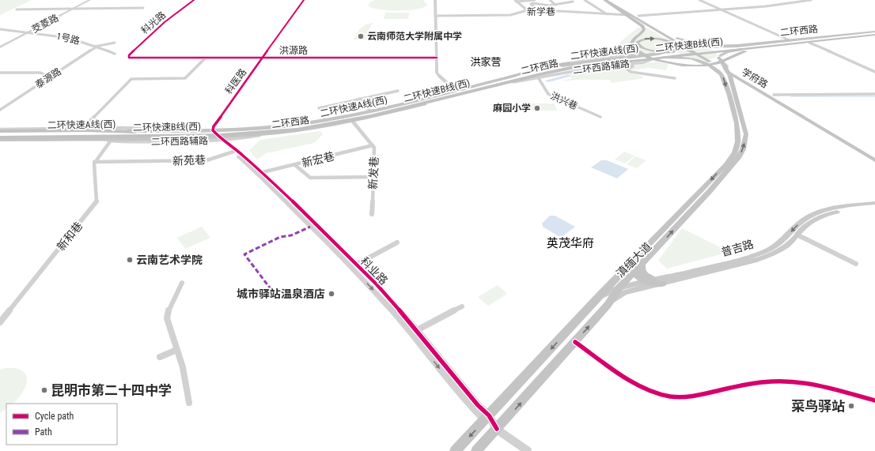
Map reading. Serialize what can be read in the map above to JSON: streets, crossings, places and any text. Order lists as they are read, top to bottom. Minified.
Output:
{"streets":{"highway":["二环快速B线(西)","二环快速A线(西)"],"main road":["二环西路","学府路","普吉路","滇缅大道"],"street":["新学巷","科光路","茭菱路","1号路","洪源路","二环西路辅路","泰源路","科医路","洪兴巷","新宏巷","新苑巷","新发巷","新和巷","科业路"]},"crossings":[["新学巷","学府路"],["科光路","洪源路"],["茭菱路","1号路"],["二环西路","二环快速B线(西)"],["二环西路","二环快速A线(西)"],["二环西路","二环西路辅路"],["二环西路","学府路"],["二环西路","科医路"],["二环西路","洪兴巷"],["二环西路","新发巷"],["二环西路","滇缅大道"],["二环西路","科业路"],["1号路","泰源路"],["二环快速B线(西)","二环快速A线(西)"],["洪源路","科医路"],["二环快速A线(西)","二环西路辅路"],["二环西路辅路","洪兴巷"],["二环西路辅路","科业路"],["学府路","滇缅大道"],["新宏巷","新发巷"],["新宏巷","科业路"],["新苑巷","新和巷"],["新苑巷","科业路"],["普吉路","滇缅大道"],["滇缅大道","科业路"]],"districts":["洪家营","英茂华府"],"places":["云南师范大学附属中学","麻园小学","云南艺术学院","城市驿站温泉酒店","昆明市第二十四中学","菜鸟驿站"],"legend":["Cycle path","Path"]}
